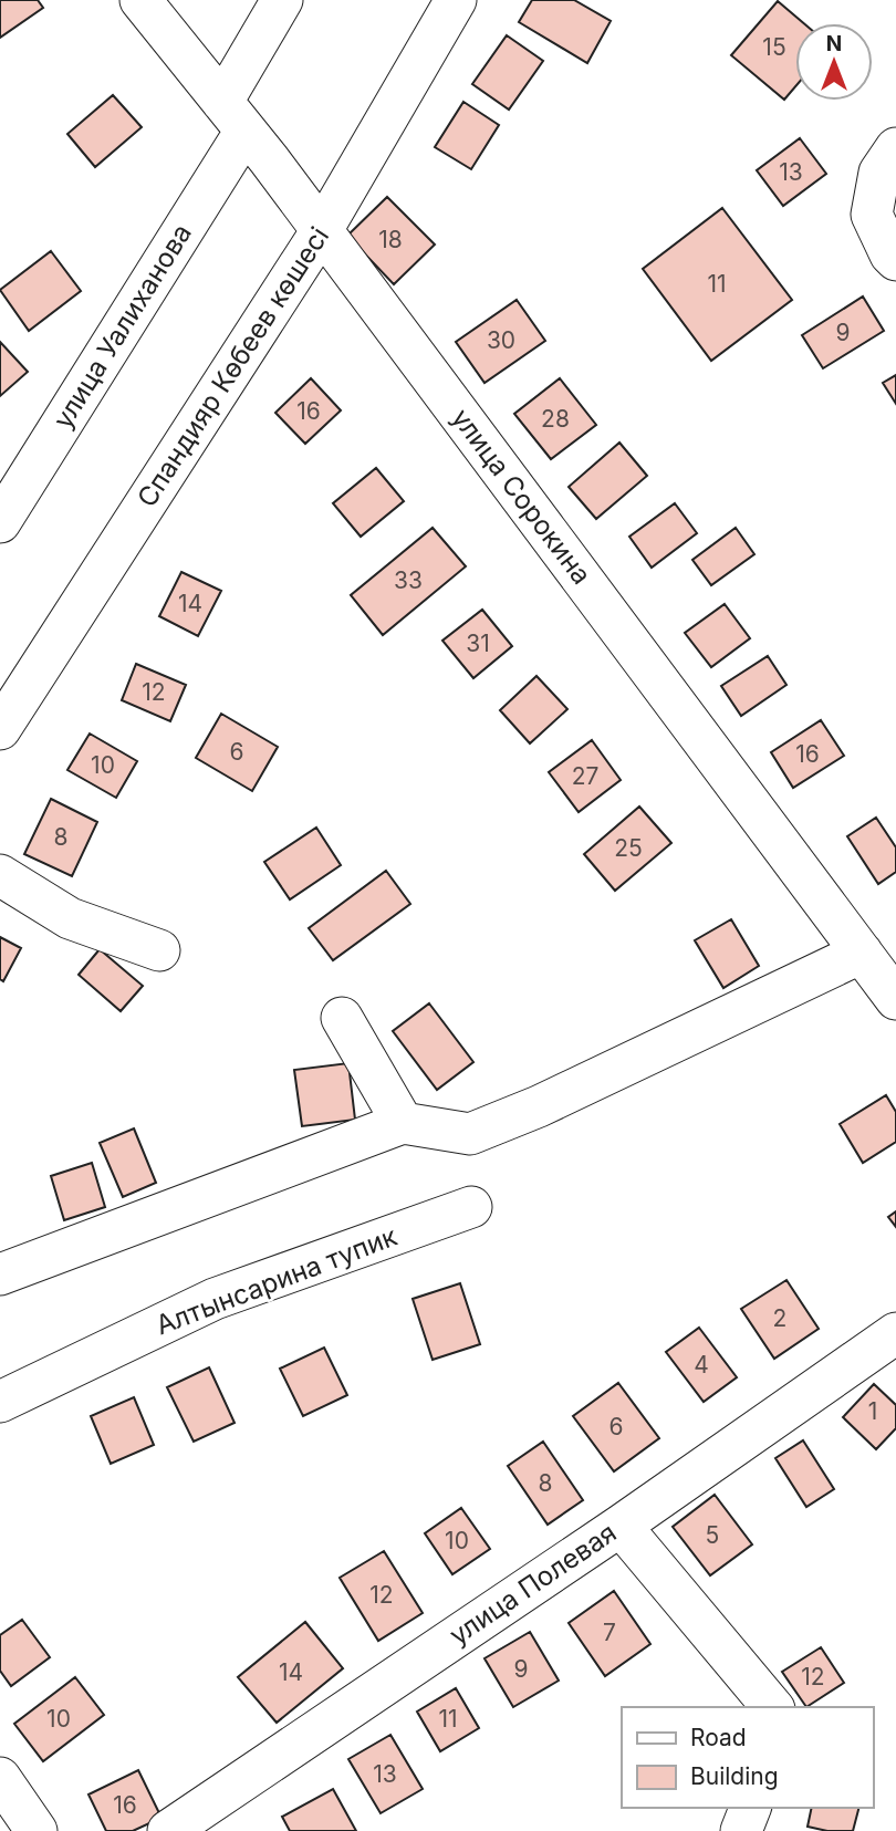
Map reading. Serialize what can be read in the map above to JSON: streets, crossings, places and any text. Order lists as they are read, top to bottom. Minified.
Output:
{"streets":{"street":["улица Уалиханова","Спандияр Көбеев көшесі","улица Сорокина","Алтынсарина тупик","улица Полевая"]},"crossings":[["улица Уалиханова","улица Сорокина"],["Спандияр Көбеев көшесі","улица Сорокина"]],"house_numbers":["15","13","18","11","9","30","16","28","33","14","31","12","6","16","10","27","8","25","2","4","1","6","8","5","10","12","7","9","14","12","10","11","13","16"],"legend":["Road","Building"],"north":"top"}
